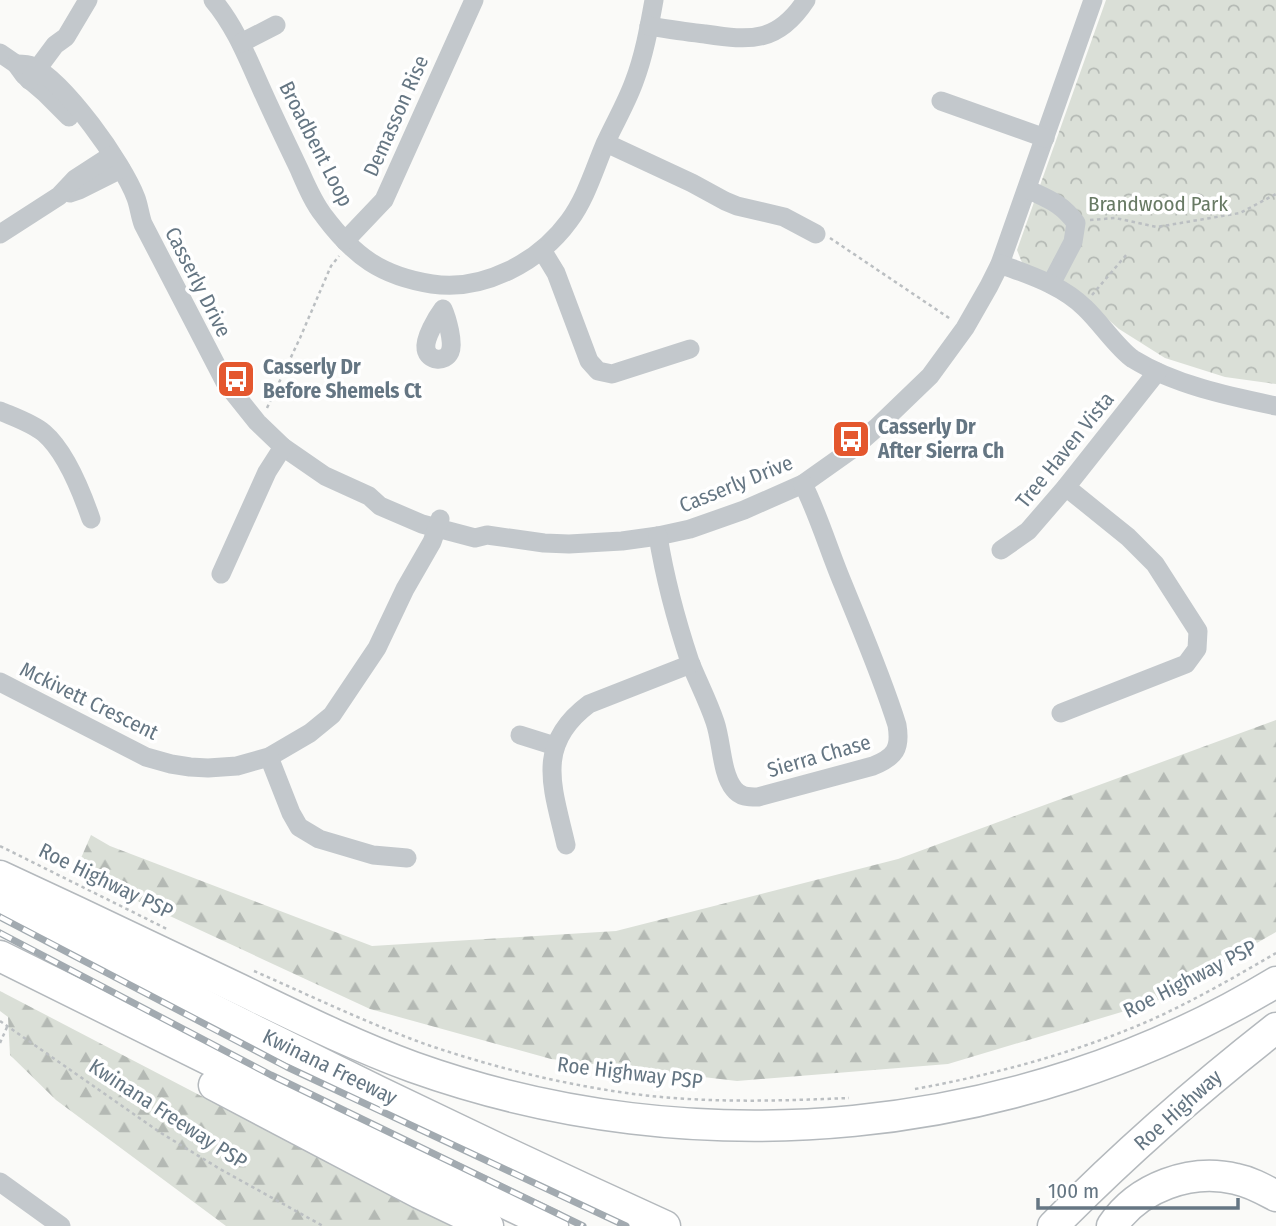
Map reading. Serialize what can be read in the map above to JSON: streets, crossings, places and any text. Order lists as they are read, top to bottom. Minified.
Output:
{"streets":{"highway":["Kwinana Freeway","Roe Highway"],"street":["Demasson Rise","Broadbent Loop","Casserly Drive","Tree Haven Vista","Mckivett Crescent","Sierra Chase"],"path":["Roe Highway PSP","Kwinana Freeway PSP"]},"crossings":[["Demasson Rise","Broadbent Loop"],["Casserly Drive","Mckivett Crescent"],["Casserly Drive","Sierra Chase"]],"parks":["Brandwood Park"],"places":{"bus stop":["Casserly Dr Before Shemels Ct","Casserly Dr After Sierra Ch"]},"scale_bar":"100 m"}
